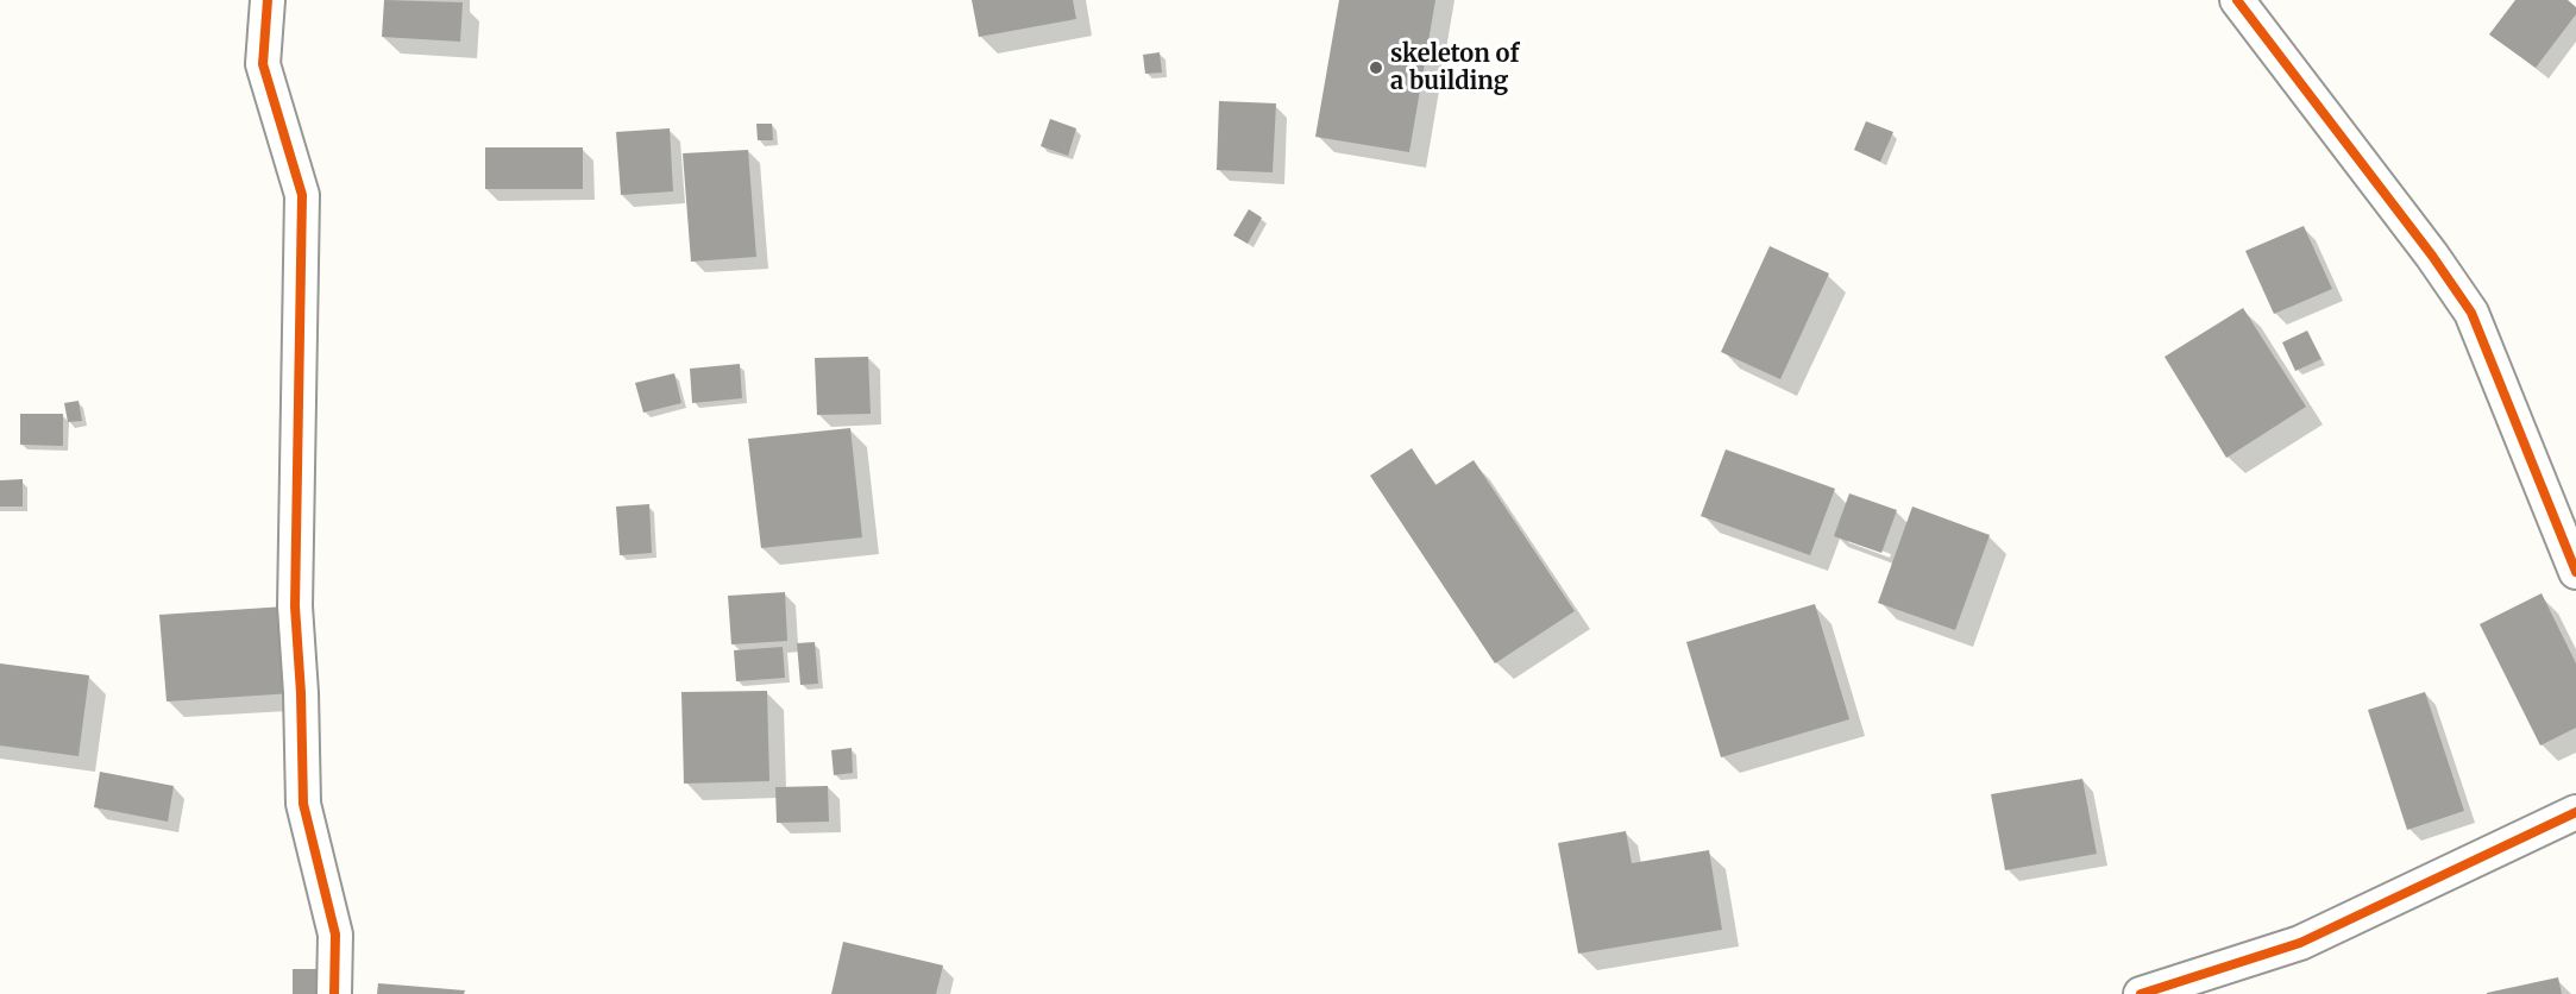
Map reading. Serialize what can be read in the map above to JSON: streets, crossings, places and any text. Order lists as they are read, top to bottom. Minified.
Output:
{"places":["skeleton of a building"]}
